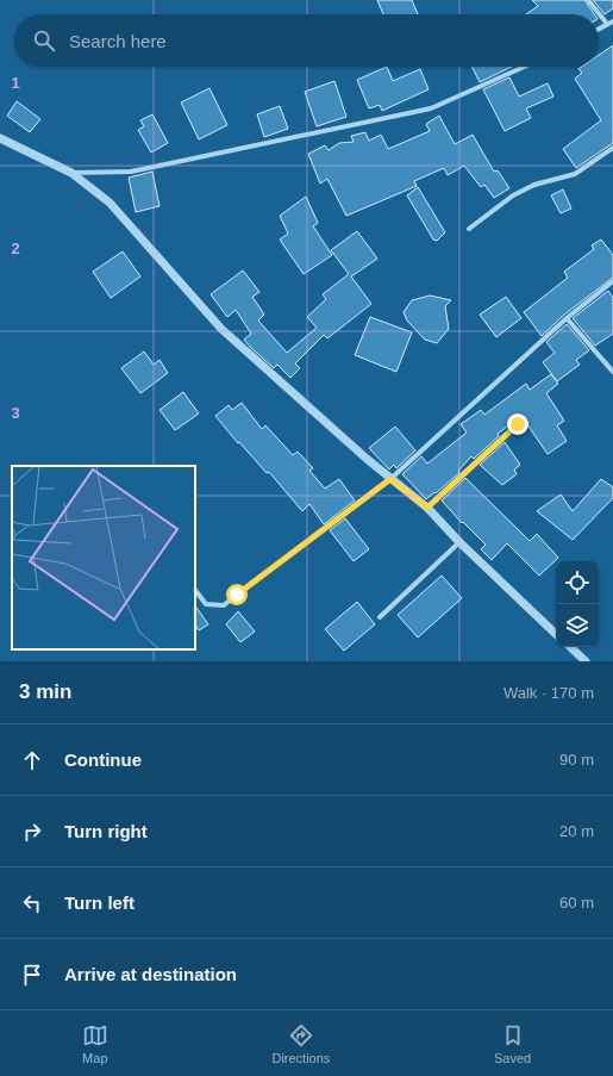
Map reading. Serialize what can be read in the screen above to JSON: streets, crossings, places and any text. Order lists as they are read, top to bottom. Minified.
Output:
{"page":{"search":"Search here","heading":["3 min","Walk · 170 m"],"list":[["Continue","90 m"],["Turn right","20 m"],["Turn left","60 m"],"Arrive at destination"],"nav":["Map","Directions","Saved"]},"grid":{"rows":["1","2","3"]}}
